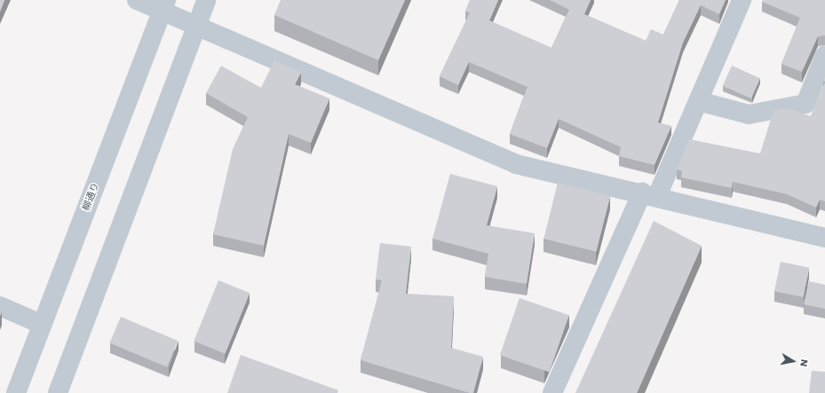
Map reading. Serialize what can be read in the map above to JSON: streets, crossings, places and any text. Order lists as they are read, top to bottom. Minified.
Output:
{"streets":{"street":["柳通り"]},"north":"right"}
